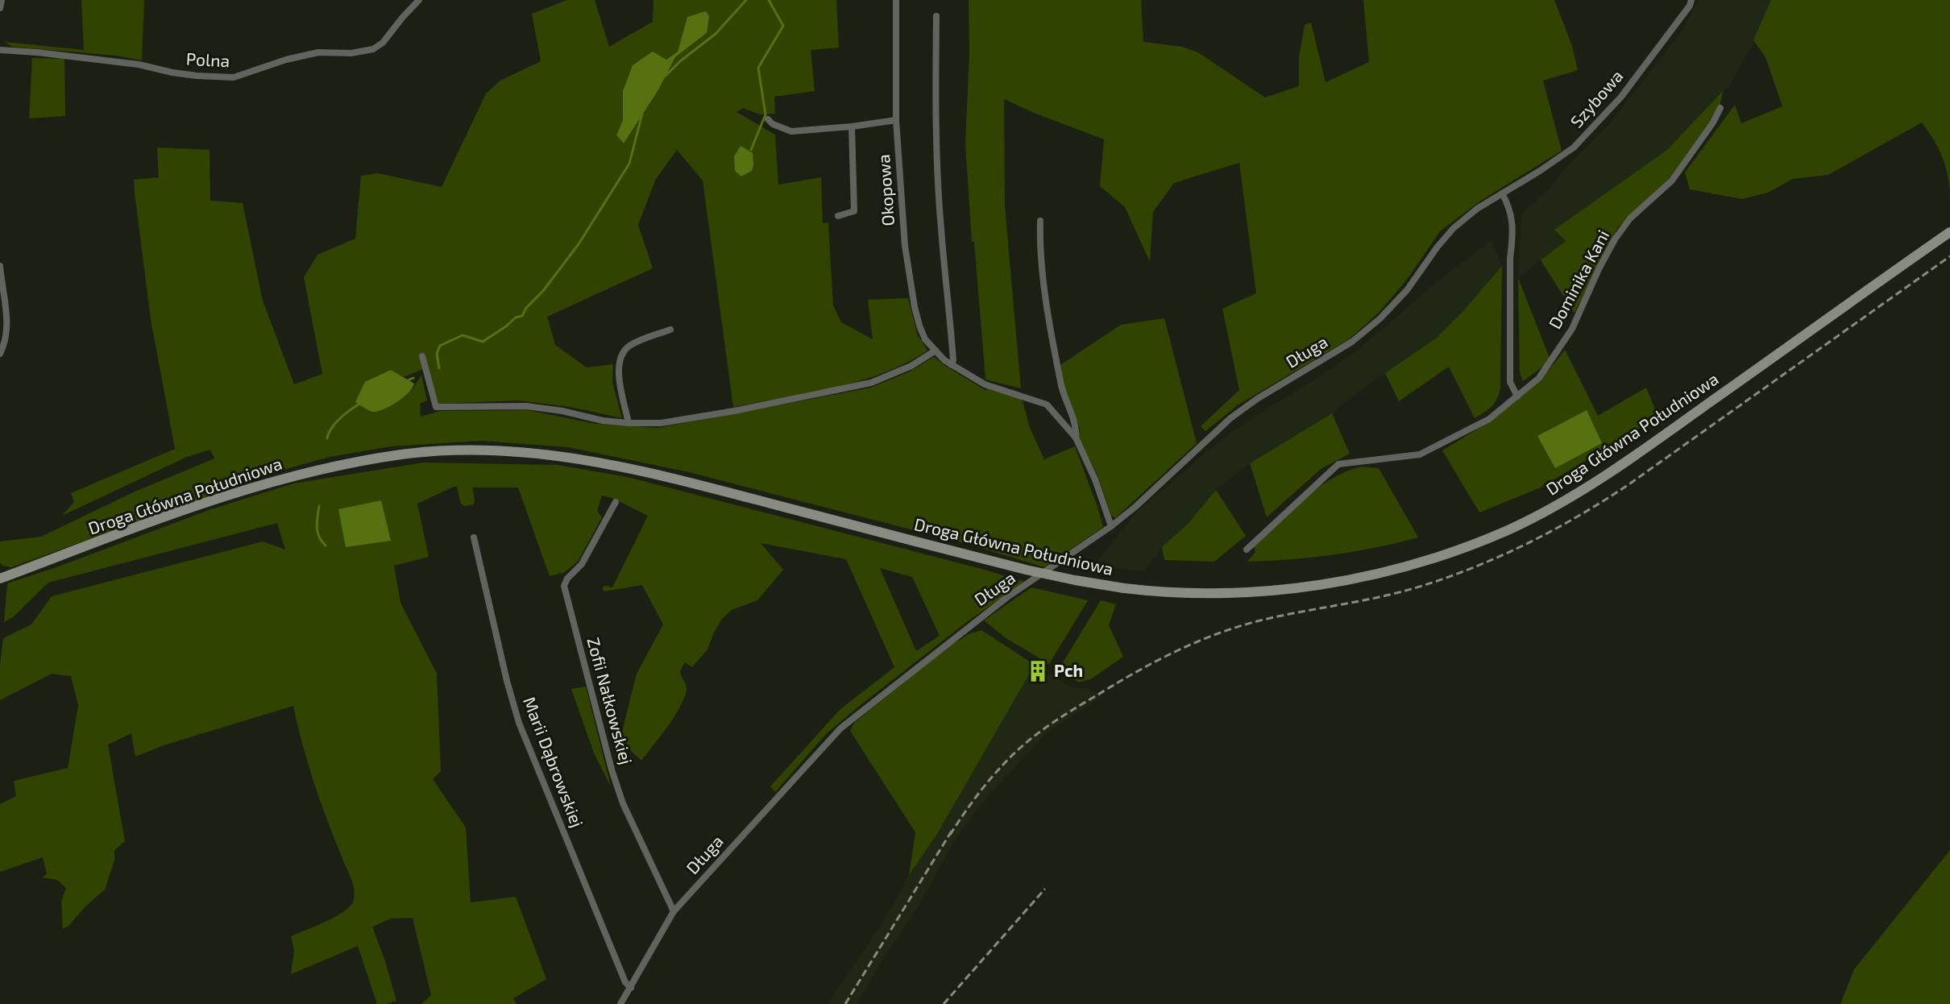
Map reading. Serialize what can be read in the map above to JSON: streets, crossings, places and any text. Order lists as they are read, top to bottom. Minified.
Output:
{"streets":{"main road":["Droga Główna Południowa"],"street":["Polna","Szybowa","Okopowa","Dominika Kani","Długa","Zofii Nałkowskiej","Marii Dąbrowskiej"]},"crossings":[["Szybowa","Długa"],["Okopowa","Długa"],["Długa","Zofii Nałkowskiej"],["Długa","Marii Dąbrowskiej"]],"places":{"building":["Pch"]}}
